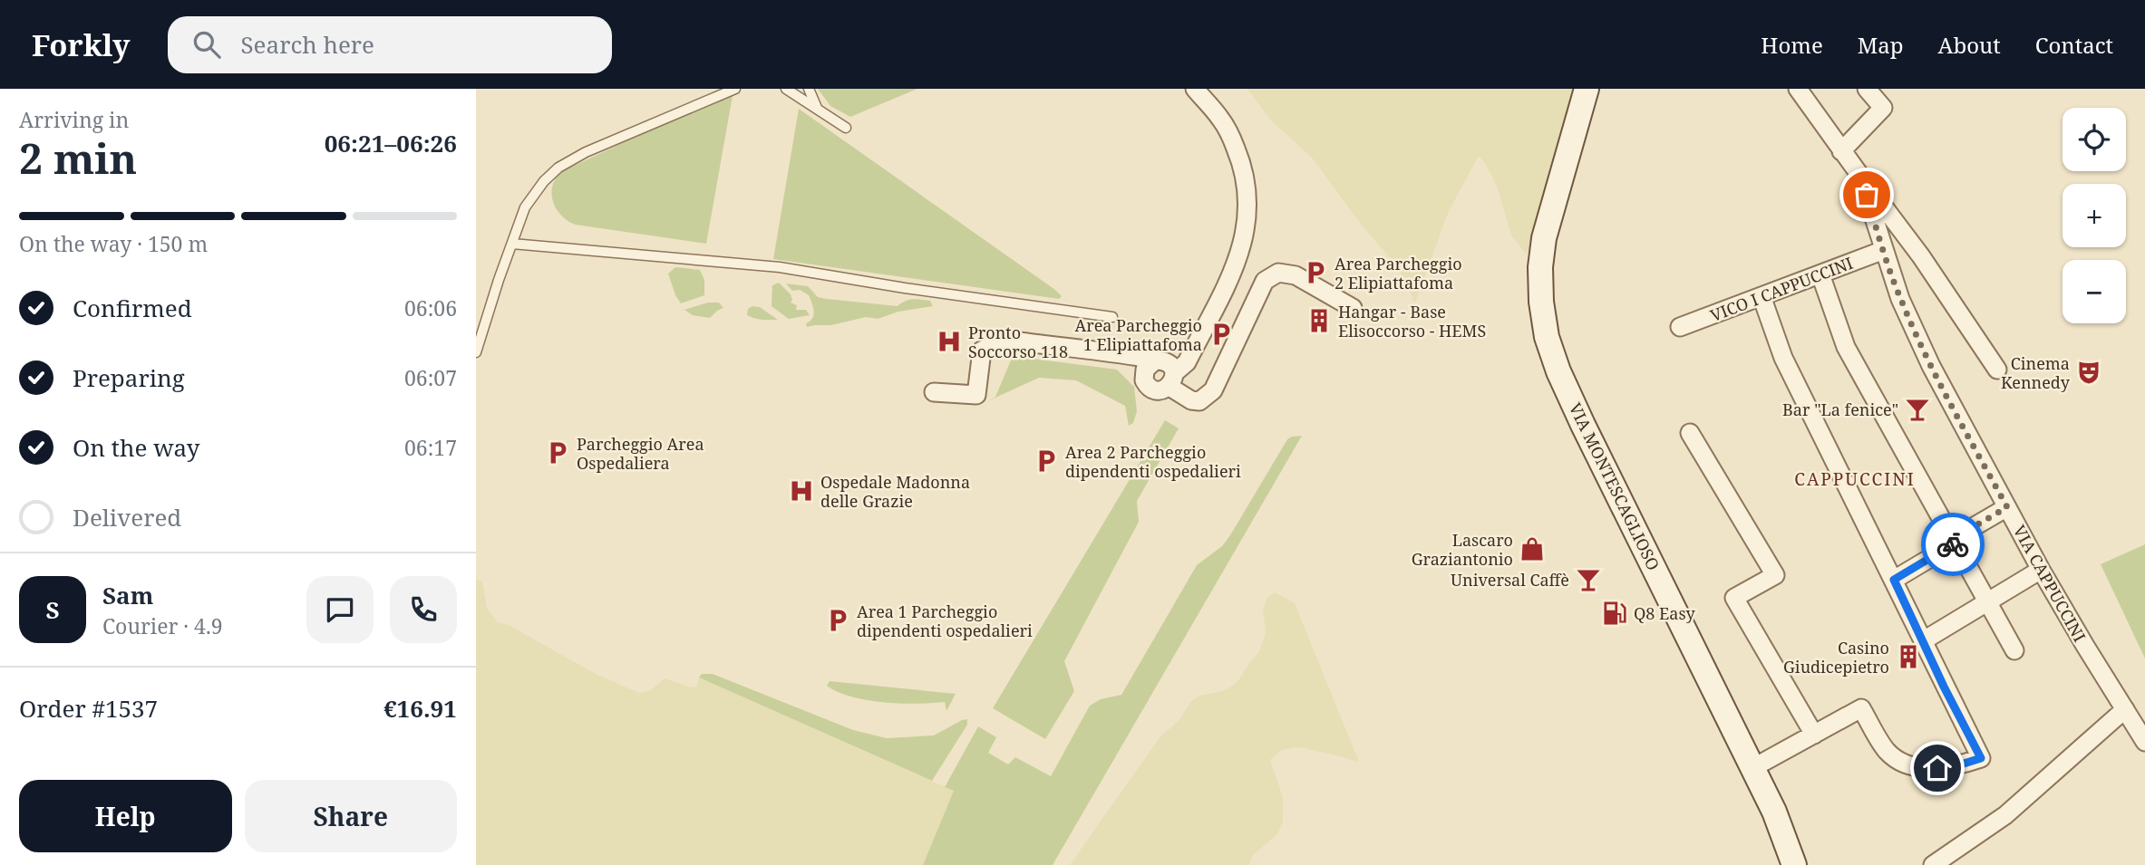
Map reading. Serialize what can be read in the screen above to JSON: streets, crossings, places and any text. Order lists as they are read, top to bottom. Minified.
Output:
{"streets":{"main road":["VIA MONTESCAGLIOSO"],"street":["VICO I CAPPUCCINI","VIA CAPPUCCINI"]},"crossings":[["VICO I CAPPUCCINI","VIA CAPPUCCINI"]],"districts":["CAPPUCCINI"],"places":{"parking":["Area Parcheggio 2 Elipiattafoma","Area Parcheggio 1 Elipiattafoma","Parcheggio Area Ospedaliera","Area 2 Parcheggio dipendenti ospedalieri","Area 1 Parcheggio dipendenti ospedalieri"],"building":["Hangar - Base Elisoccorso - HEMS","Casino Giudicepietro"],"hospital":["Pronto Soccorso 118","Ospedale Madonna delle Grazie"],"theatre":["Cinema Kennedy"],"bar":["Bar \"La fenice\"","Universal Caffè"],"shop":["Lascaro Graziantonio"],"fuel station":["Q8 Easy"]},"page":{"header":"Forkly","search":"Search here","nav":["Home","Map","About","Contact"],"heading":["2 min","Arriving in","06:21–06:26"],"panel":["Sam","Courier · 4.9","Order #1537","€16.91"],"map_buttons":["+","−"],"bar":"On the way · 150 m","list":[["Confirmed","06:06"],["Preparing","06:07"],["On the way","06:17"],"Delivered"],"round":"S","buttons":["Help","Share"]}}
